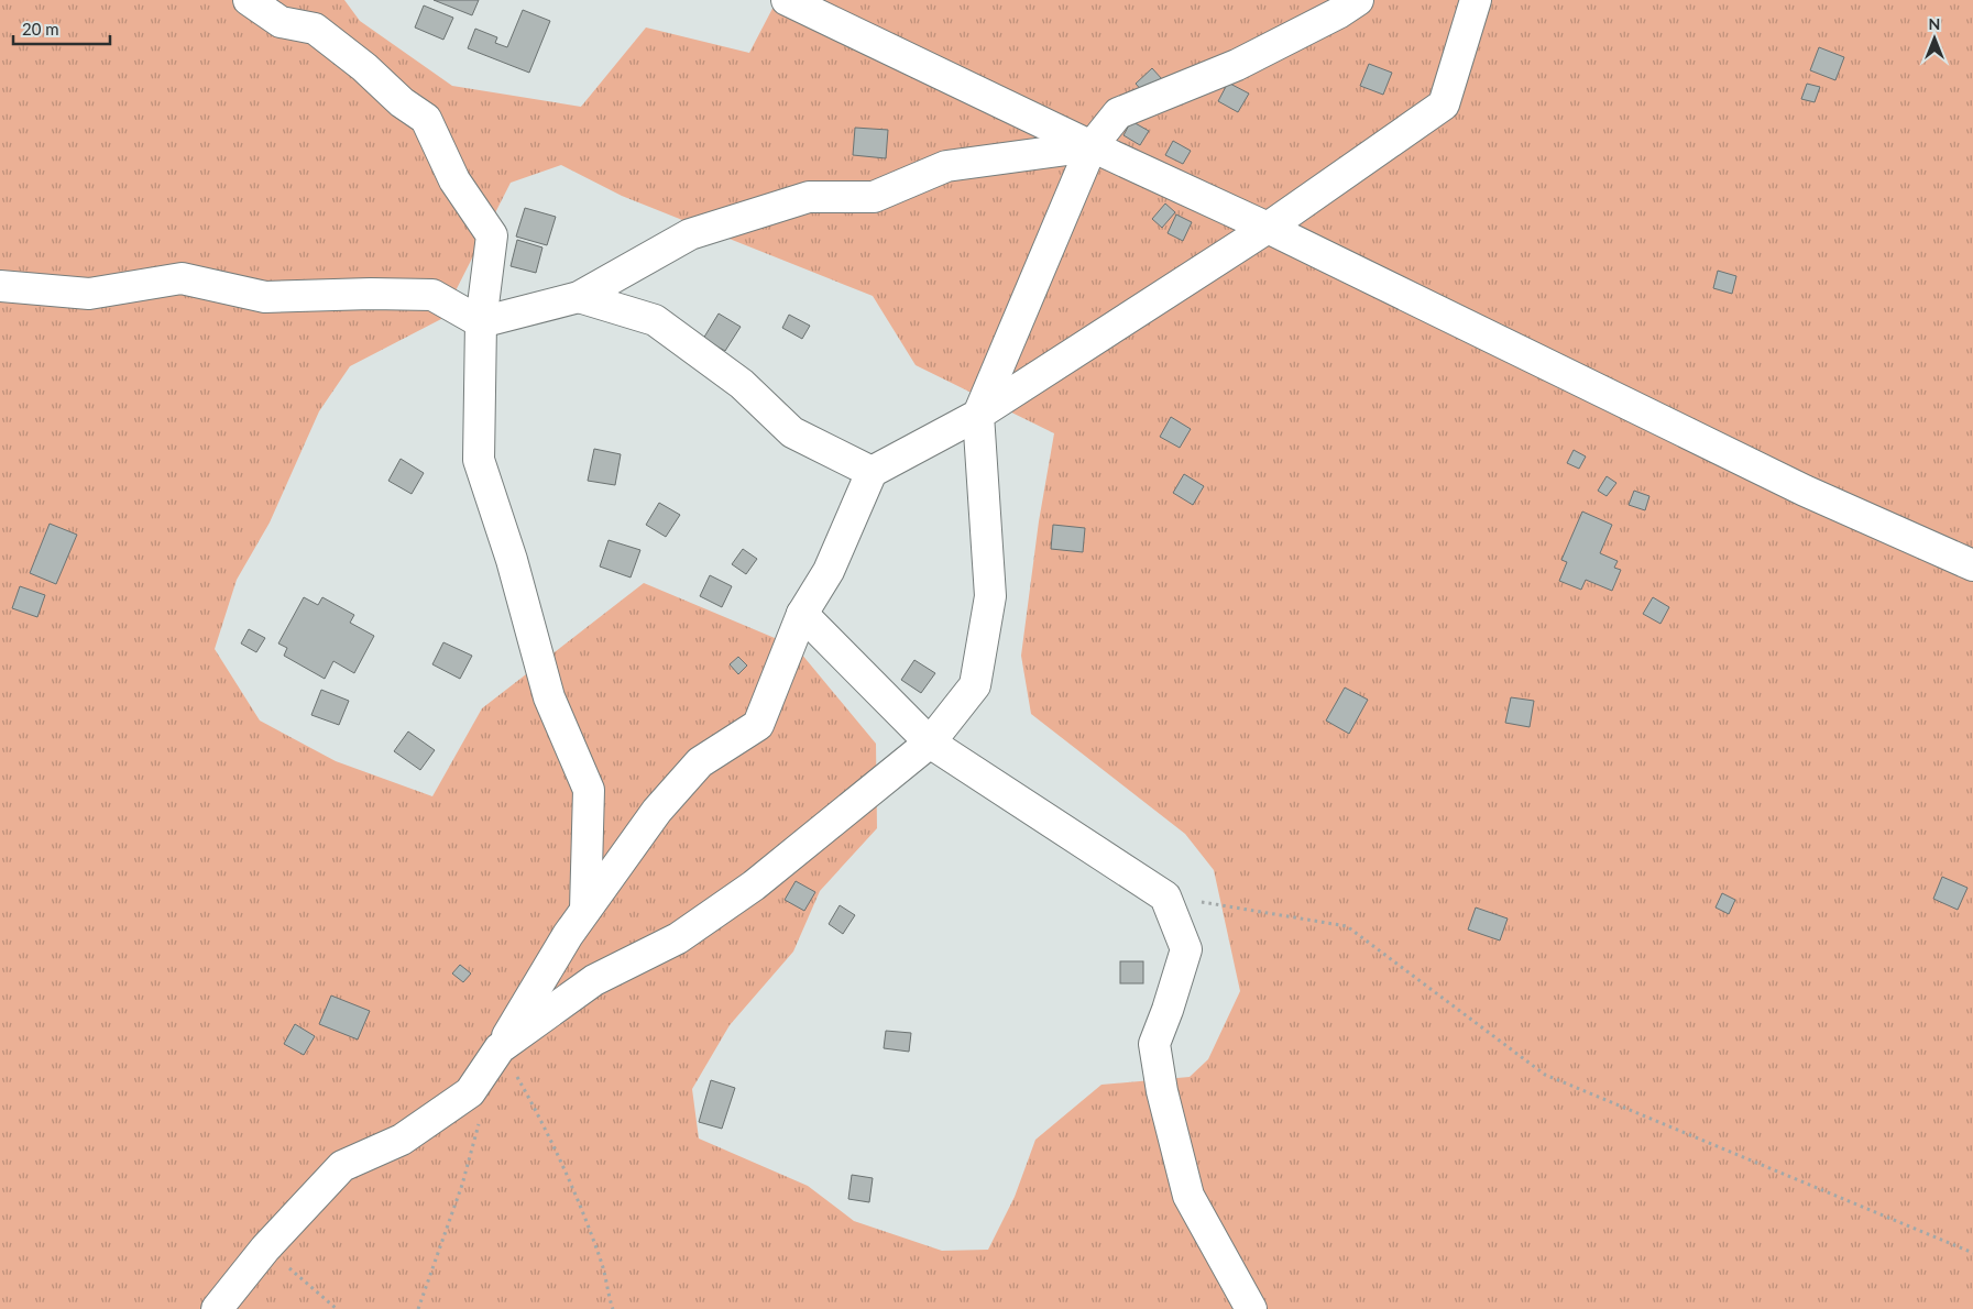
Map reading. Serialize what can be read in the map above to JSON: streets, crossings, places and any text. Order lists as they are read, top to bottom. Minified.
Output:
{"scale_bar":"20 m","north":"top"}
